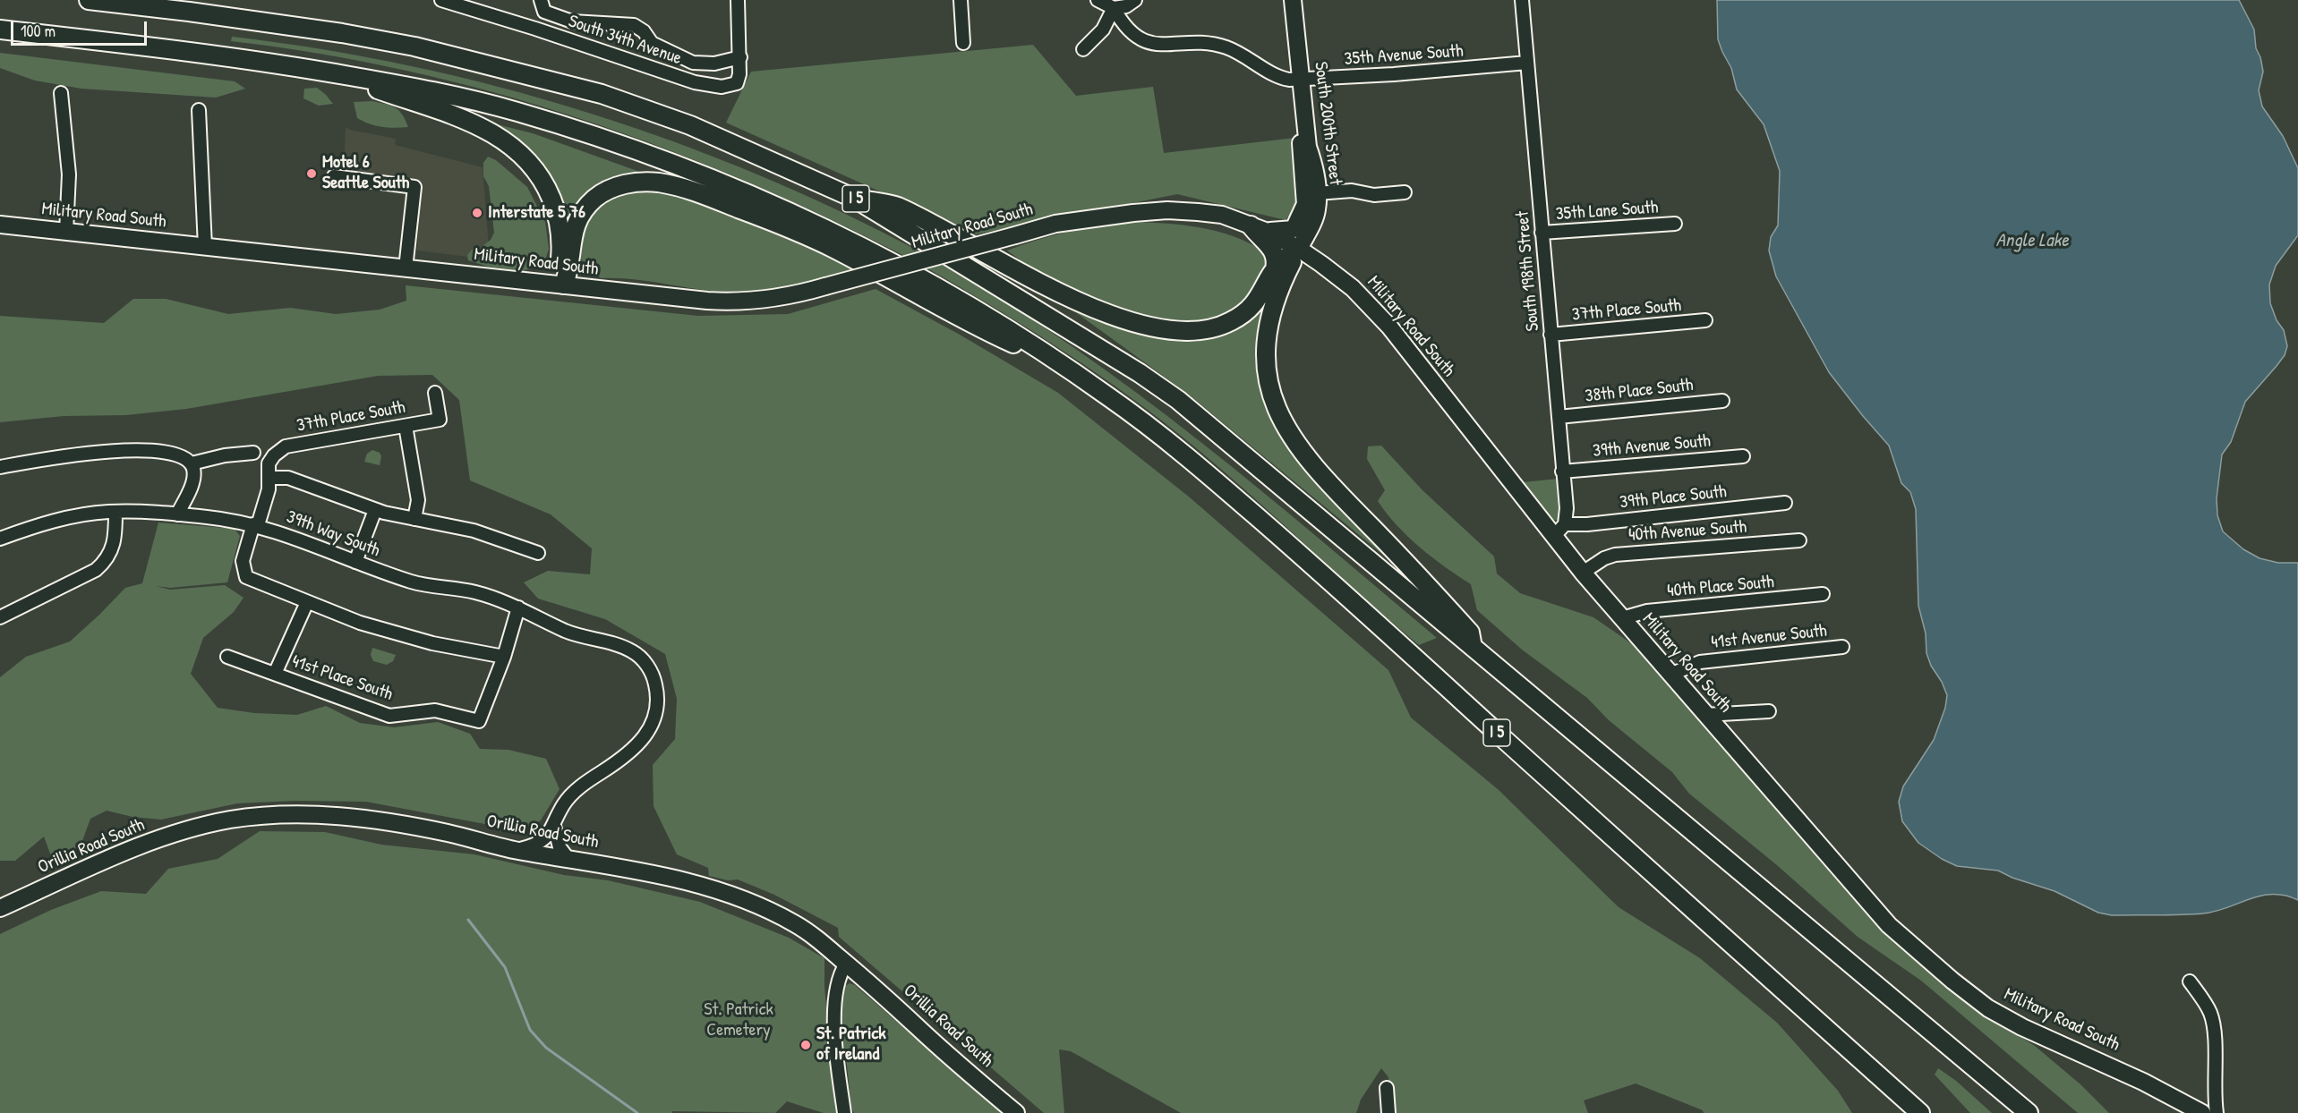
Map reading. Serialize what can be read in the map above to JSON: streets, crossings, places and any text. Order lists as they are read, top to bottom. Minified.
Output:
{"streets":{"highway":["I 5"],"main road":["South 200th Street","Military Road South","Orillia Road South"],"street":["South 34th Avenue","35th Avenue South","35th Lane South","South 198th Street","37th Place South","38th Place South","39th Avenue South","39th Place South","40th Avenue South","39th Way South","40th Place South","41st Avenue South","41st Place South"]},"crossings":[["35th Avenue South","South 200th Street"],["35th Avenue South","South 198th Street"],["South 200th Street","Military Road South"],["35th Lane South","South 198th Street"],["Military Road South","South 198th Street"],["Military Road South","39th Place South"],["Military Road South","40th Avenue South"],["Military Road South","40th Place South"],["Military Road South","41st Avenue South"],["South 198th Street","37th Place South"],["South 198th Street","38th Place South"],["South 198th Street","39th Avenue South"],["South 198th Street","39th Place South"],["37th Place South","39th Way South"]],"water":["Angle Lake"],"parks":["St. Patrick Cemetery"],"places":["Motel 6 Seattle South","Interstate 5 76","St. Patrick of Ireland"],"scale_bar":"100 m"}
